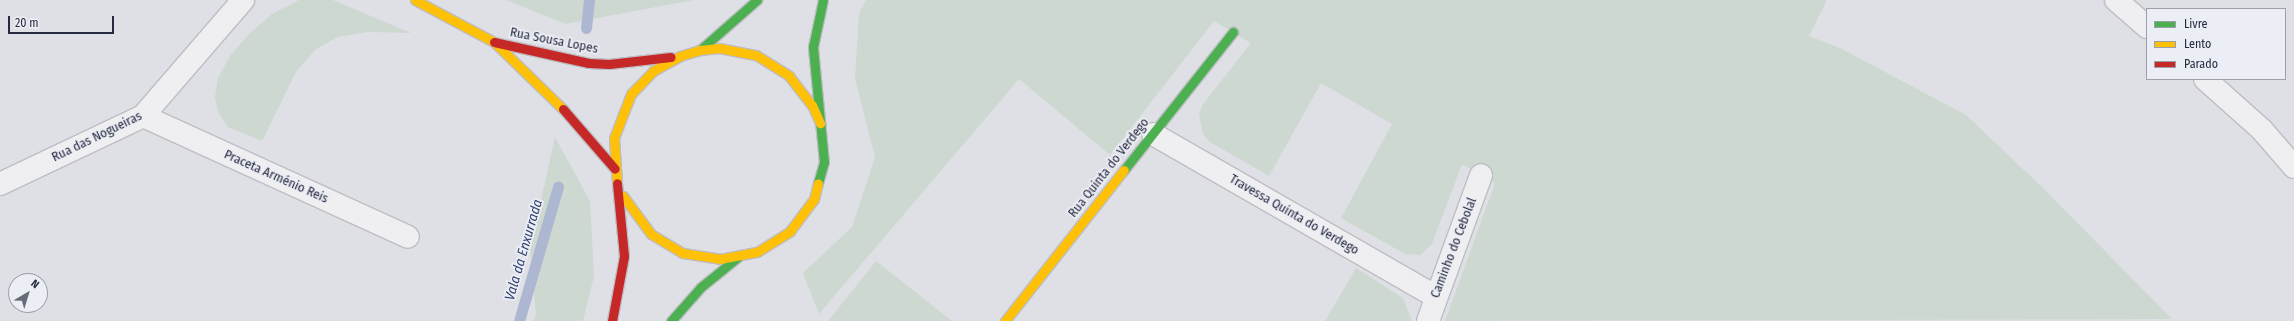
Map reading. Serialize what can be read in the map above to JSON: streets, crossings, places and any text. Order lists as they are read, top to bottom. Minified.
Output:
{"streets":{"main road":["Rua Sousa Lopes","Rua Quinta do Verdego"],"street":["Rua das Nogueiras","Praceta Arménio Reis","Travessa Quinta do Verdego","Caminho do Cebolal"]},"crossings":[["Rua das Nogueiras","Praceta Arménio Reis"],["Rua Quinta do Verdego","Travessa Quinta do Verdego"],["Travessa Quinta do Verdego","Caminho do Cebolal"]],"water":["Vala da Enxurrada"],"legend":["Livre","Lento","Parado"],"scale_bar":"20 m","north":"top right"}
